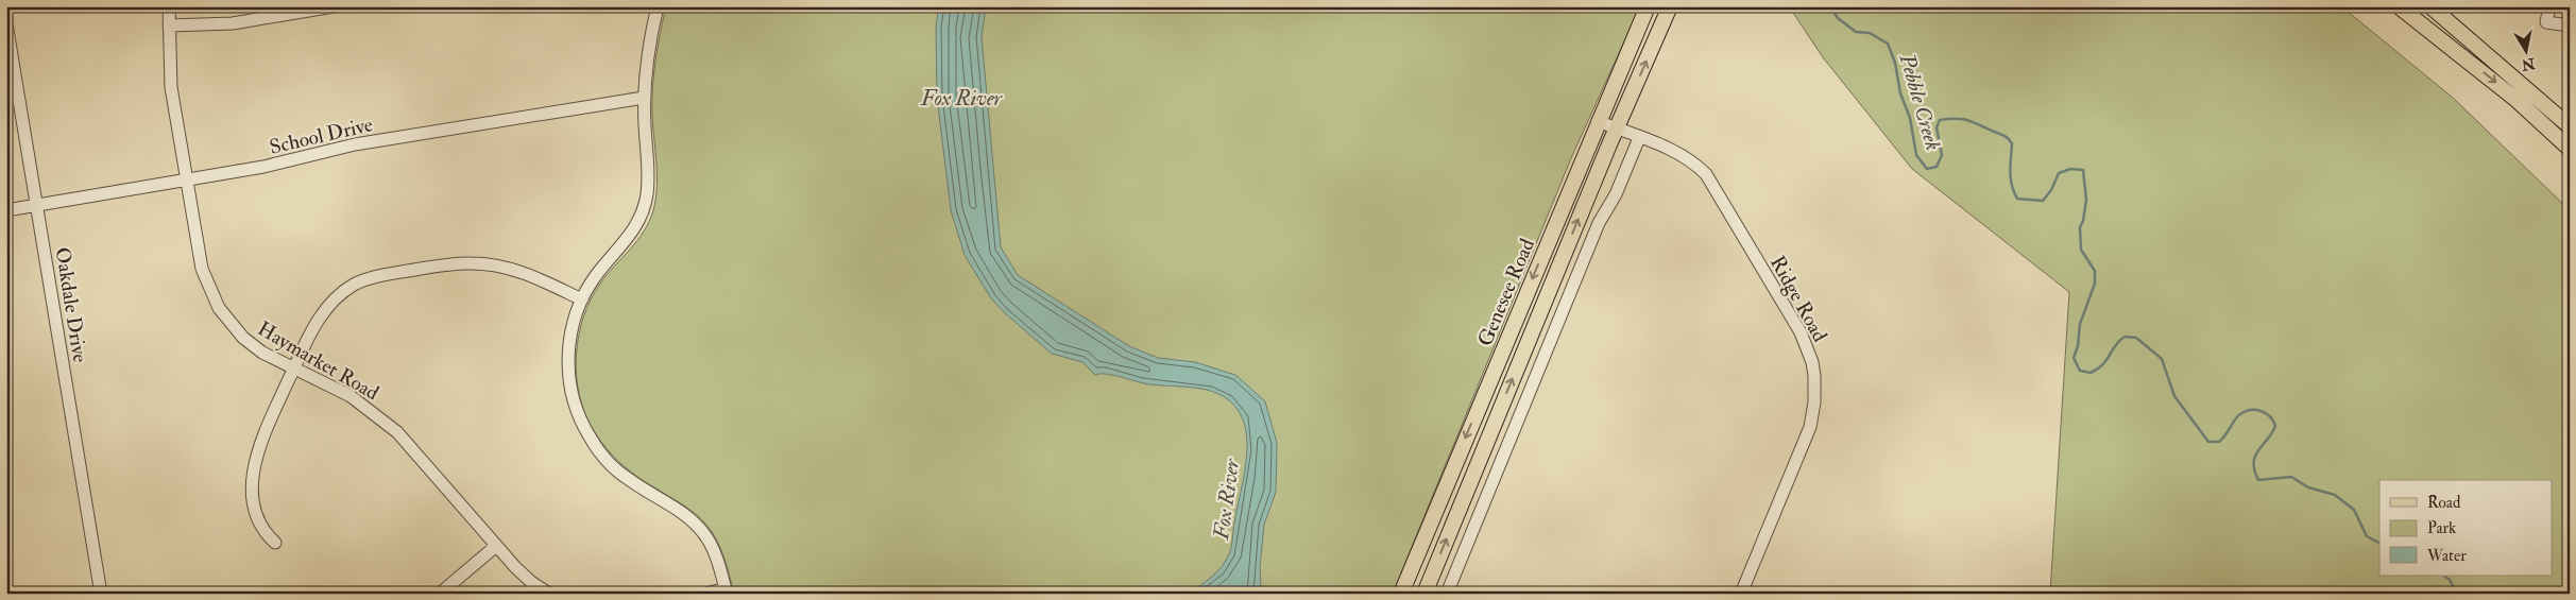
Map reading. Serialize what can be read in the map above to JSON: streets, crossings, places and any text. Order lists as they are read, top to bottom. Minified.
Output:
{"streets":{"main road":["Genesee Road"],"street":["School Drive","Ridge Road","Oakdale Drive","Haymarket Road"]},"crossings":[["School Drive","Oakdale Drive"],["School Drive","Haymarket Road"],["Genesee Road","Ridge Road"]],"water":["Fox River","Pebble Creek"],"legend":["Road","Park","Water"],"north":"bottom"}
